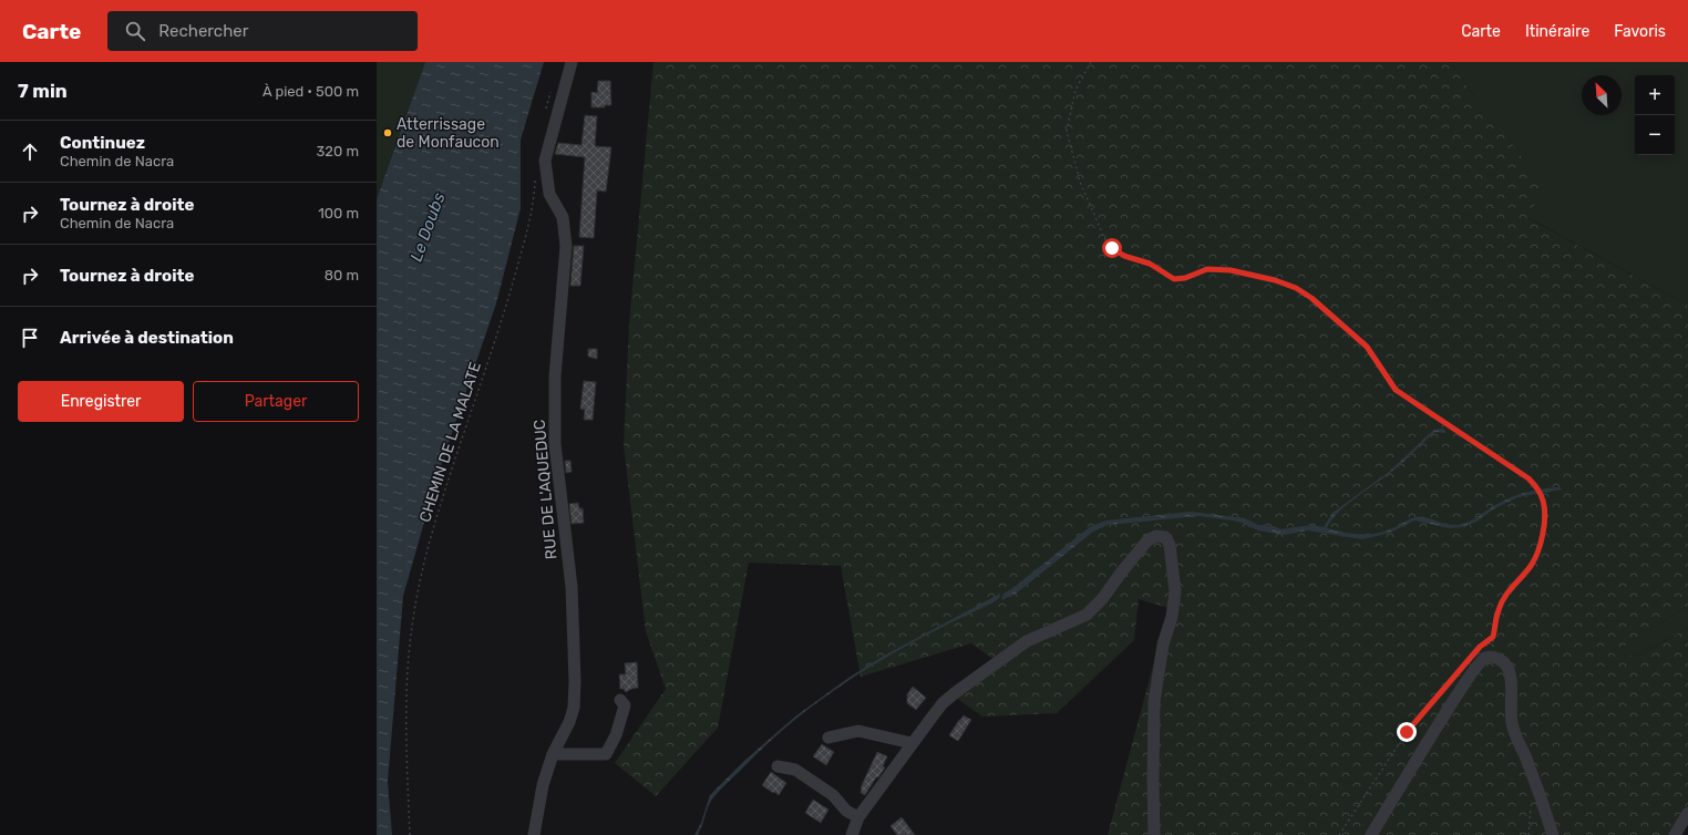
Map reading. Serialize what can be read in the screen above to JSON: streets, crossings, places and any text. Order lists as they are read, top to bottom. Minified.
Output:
{"streets":{"street":["RUE DE L'AQUEDUC"],"path":["CHEMIN DE LA MALATE"]},"water":["Le Doubs"],"places":["Atterrissage de Monfaucon"],"north":"top left","page":{"header":"Carte","search":"Rechercher","nav":["Carte","Itinéraire","Favoris"],"heading":["7 min","À pied · 500 m"],"map_buttons":["+","−"],"list":[["Continuez","Chemin de Nacra","320 m"],["Tournez à droite","Chemin de Nacra","100 m"],["Tournez à droite","80 m"],"Arrivée à destination"],"buttons":["Enregistrer","Partager"]}}
